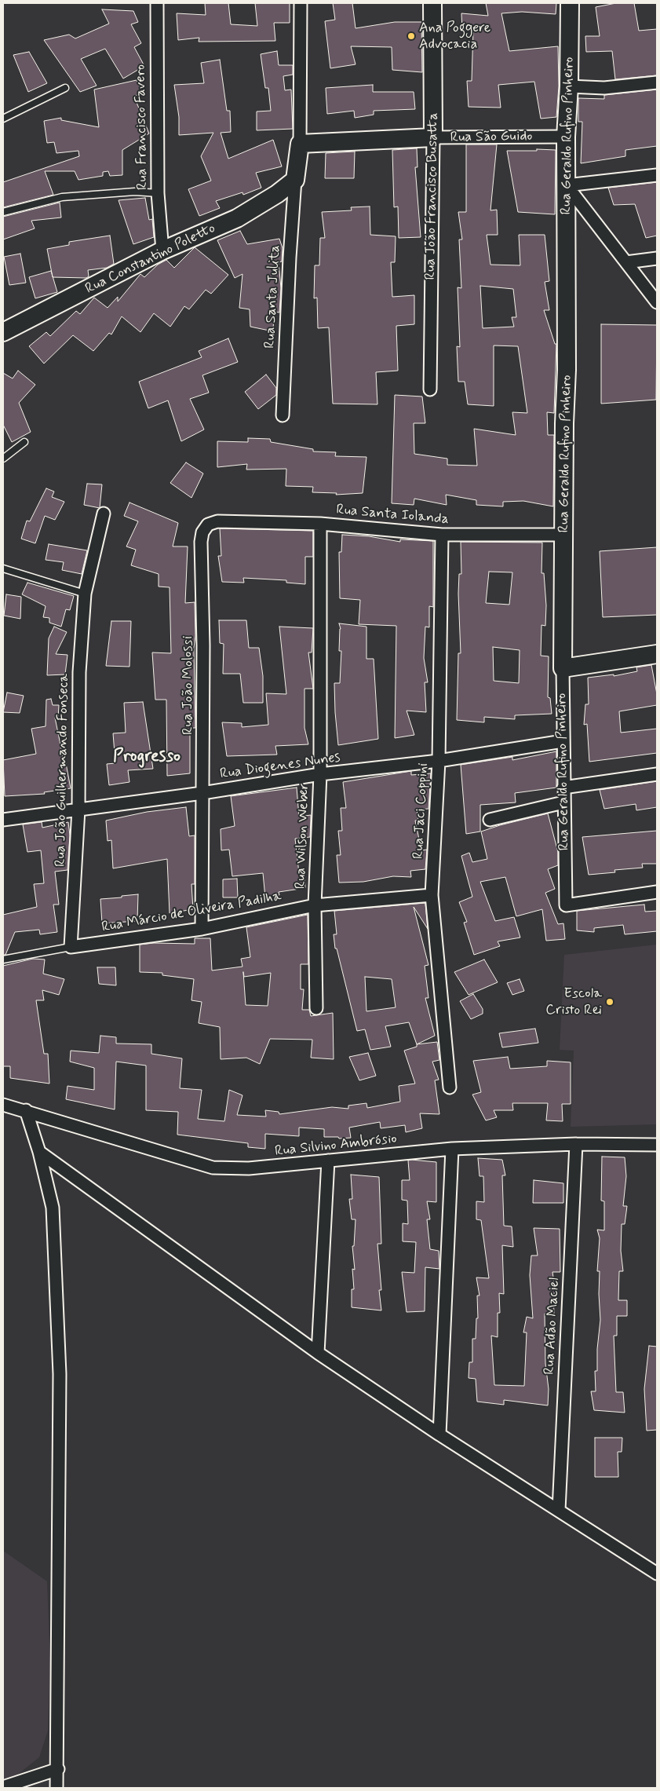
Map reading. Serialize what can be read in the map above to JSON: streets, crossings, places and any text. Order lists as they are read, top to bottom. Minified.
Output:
{"streets":{"street":["Rua Francisco Favero","Rua Geraldo Rufino Pinheiro","Rua São Guido","Rua João Francisco Busatta","Rua Constantino Poletto","Rua Santa Julita","Rua Santa Iolanda","Rua João Molossi","Rua Diogenes Nunes","Rua João Guilhermando Fonseca","Rua Jaci Coppini","Rua Wilson Weber","Rua Márcio de Oliveira Padilha","Rua Silvino Ambrósio","Rua Adão Maciel"]},"crossings":[["Rua Francisco Favero","Rua Constantino Poletto"],["Rua Geraldo Rufino Pinheiro","Rua São Guido"],["Rua Geraldo Rufino Pinheiro","Rua Santa Iolanda"],["Rua Geraldo Rufino Pinheiro","Rua Diogenes Nunes"],["Rua São Guido","Rua João Francisco Busatta"],["Rua Constantino Poletto","Rua Santa Julita"],["Rua Santa Iolanda","Rua João Molossi"],["Rua Santa Iolanda","Rua Jaci Coppini"],["Rua Santa Iolanda","Rua Wilson Weber"],["Rua João Molossi","Rua Diogenes Nunes"],["Rua João Molossi","Rua Márcio de Oliveira Padilha"],["Rua Diogenes Nunes","Rua João Guilhermando Fonseca"],["Rua Diogenes Nunes","Rua Jaci Coppini"],["Rua Diogenes Nunes","Rua Wilson Weber"],["Rua João Guilhermando Fonseca","Rua Márcio de Oliveira Padilha"],["Rua Jaci Coppini","Rua Márcio de Oliveira Padilha"],["Rua Wilson Weber","Rua Márcio de Oliveira Padilha"],["Rua Silvino Ambrósio","Rua Adão Maciel"]],"districts":["Progresso"],"places":["Ana Poggere Advocacia","Escola Cristo Rei"]}
